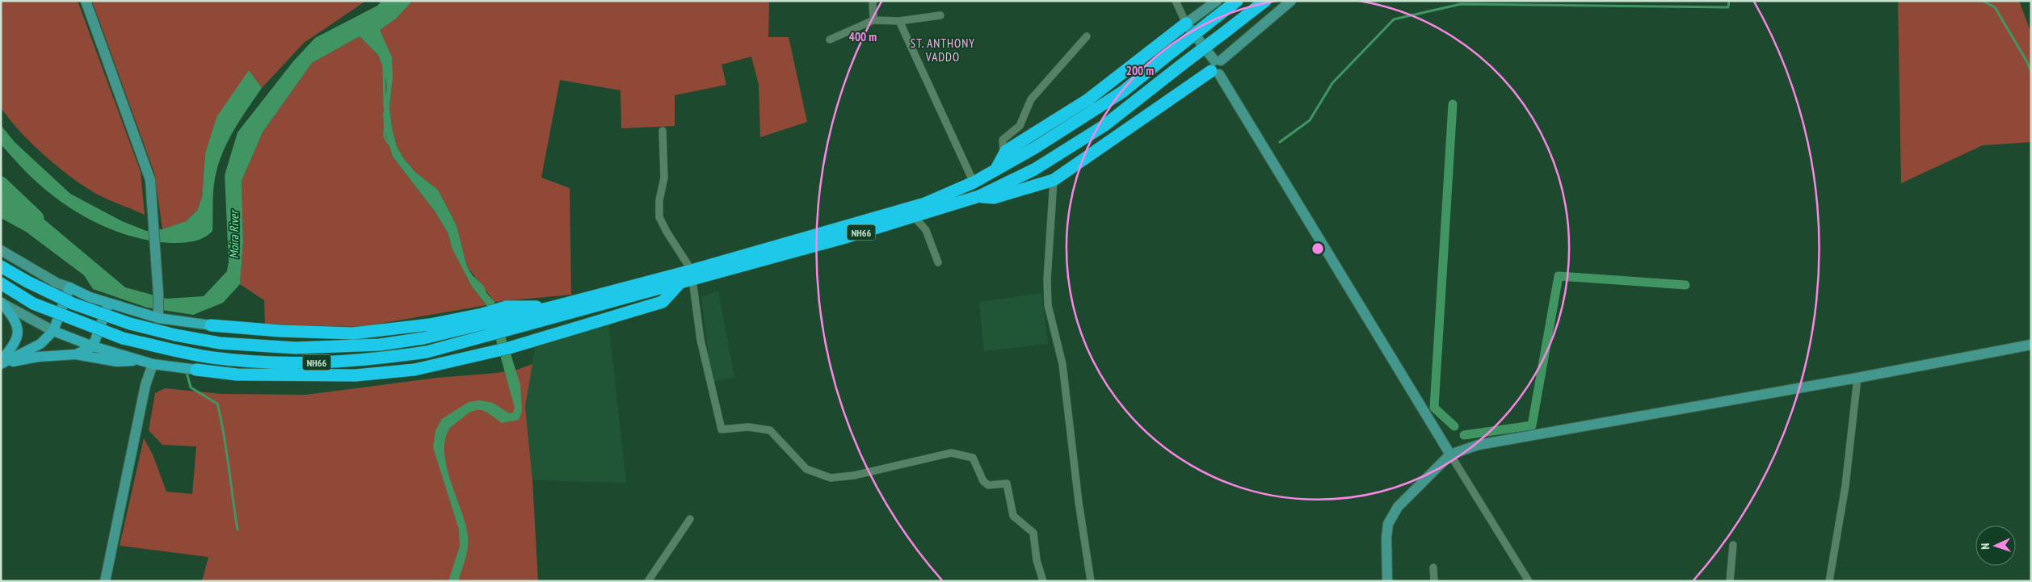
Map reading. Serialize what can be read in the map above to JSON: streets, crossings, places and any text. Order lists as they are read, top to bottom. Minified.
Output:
{"streets":{"highway":["NH66"]},"districts":["ST. ANTHONY VADDO"],"water":["Moira River"],"north":"left","rings":["400 m","200 m"]}
